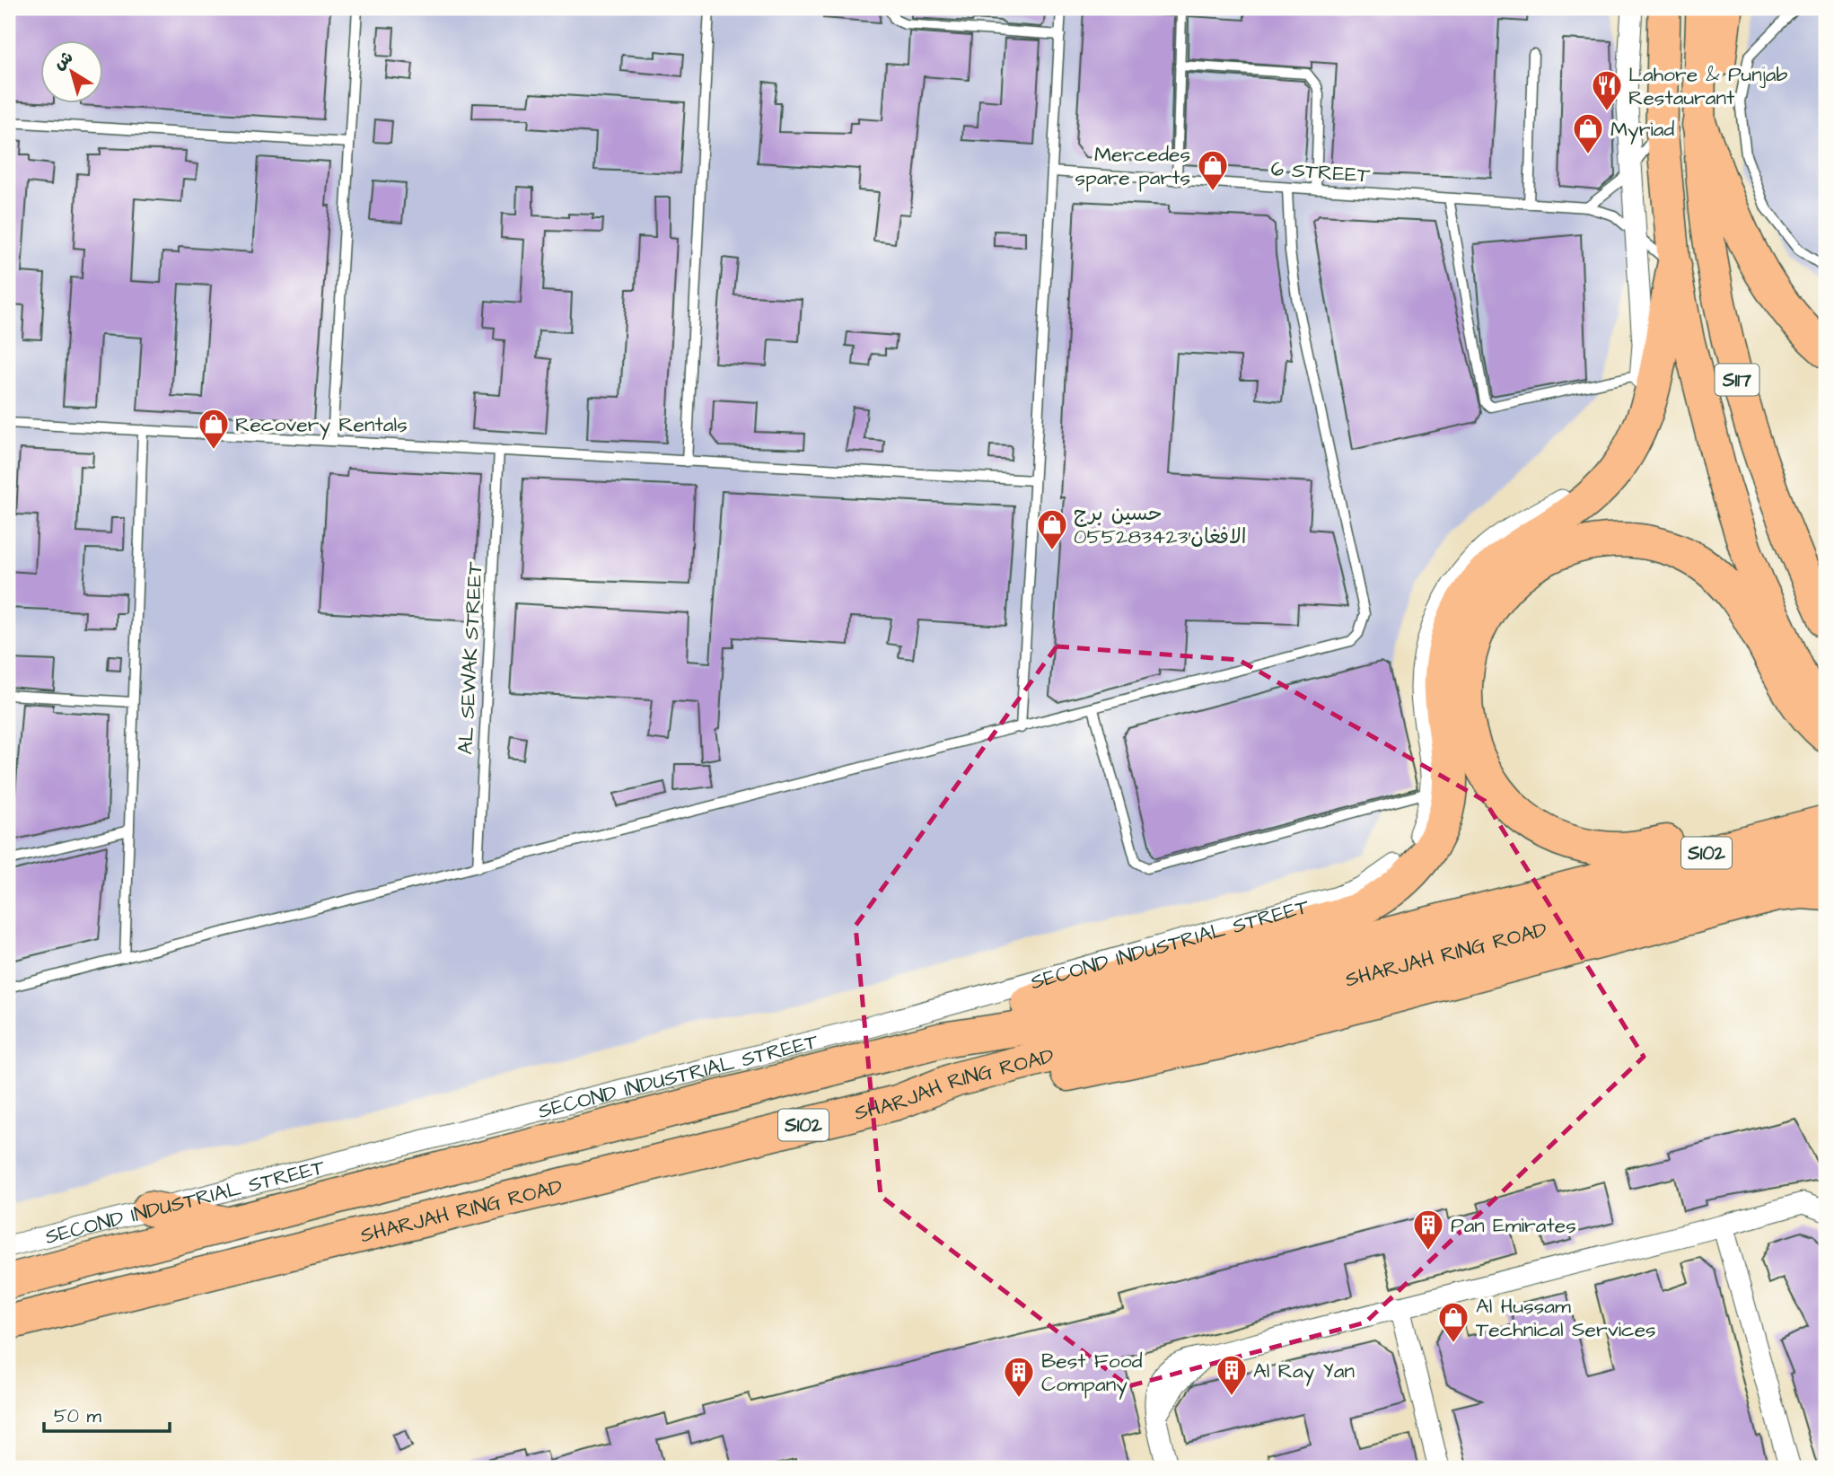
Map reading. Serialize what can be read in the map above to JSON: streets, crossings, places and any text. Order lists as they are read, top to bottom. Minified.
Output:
{"streets":{"highway":["S102","SHARJAH RING ROAD"],"main road":["S117"],"street":["SECOND INDUSTRIAL STREET"],"lane":["6 STREET","AL SEWAK STREET"]},"crossings":[["6 STREET","S117"],["6 STREET","SECOND INDUSTRIAL STREET"]],"places":{"restaurant":["Lahore & Punjab Restaurant"],"shop":["Myriad","Mercedes spare parts","Recovery Rentals","حسين برج الافغان0552834231","Al Hussam Technical Services"],"building":["Pan Emirates","Al Ray Yan","Best Food Company"]},"scale_bar":"50 m","north":"top left"}
